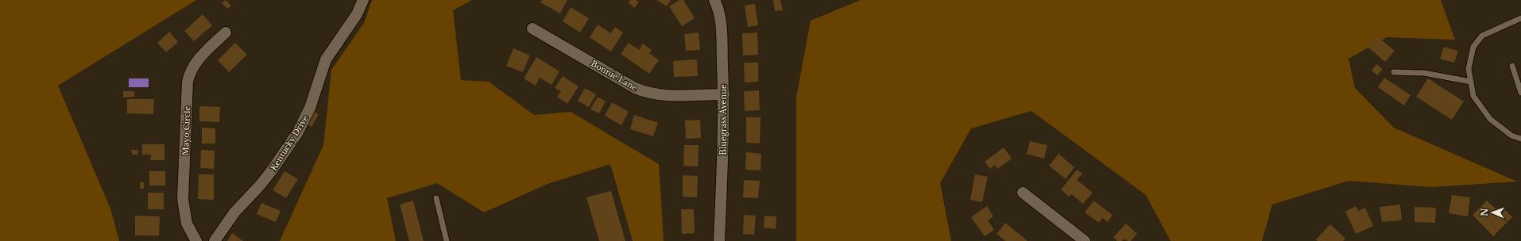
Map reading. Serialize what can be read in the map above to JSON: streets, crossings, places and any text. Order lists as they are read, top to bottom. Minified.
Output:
{"streets":{"street":["Bonnie Lane","Bluegrass Avenue","Mayo Circle","Kentucky Drive"]},"crossings":[["Bonnie Lane","Bluegrass Avenue"]],"north":"left"}
